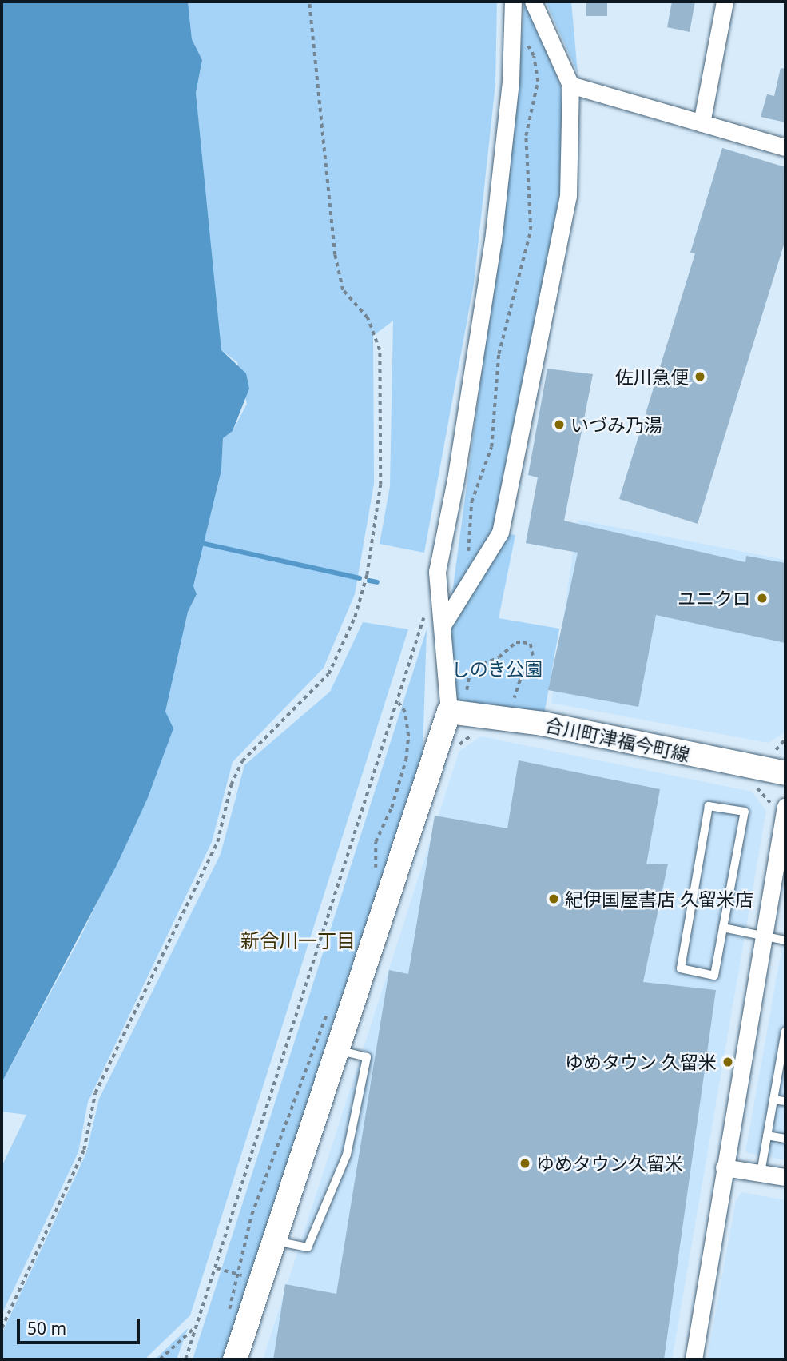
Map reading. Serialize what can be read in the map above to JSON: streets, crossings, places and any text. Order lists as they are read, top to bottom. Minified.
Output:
{"streets":{"street":["合川町津福今町線"]},"districts":["新合川一丁目"],"parks":["しのき公園"],"places":["佐川急便","いづみ乃湯","ユニクロ","紀伊国屋書店 久留米店","ゆめタウン 久留米","ゆめタウン久留米"],"scale_bar":"50 m"}
